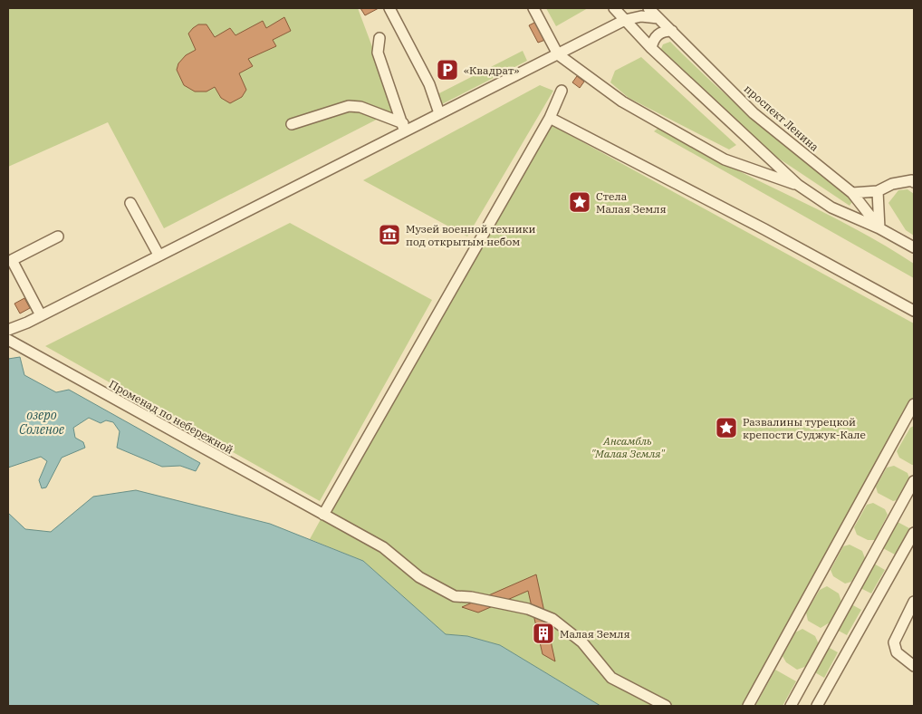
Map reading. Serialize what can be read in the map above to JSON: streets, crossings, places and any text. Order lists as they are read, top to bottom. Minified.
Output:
{"streets":{"street":["проспект Ленина","Променад по небережной"]},"water":["озеро Соленое"],"parks":["Ансамбль \"Малая Земля\""],"places":{"parking":["«Квадрат»"],"place":["Стела Малая Земля","Развалины турецкой крепости Суджук-Кале"],"museum":["Музей военной техники под открытым небом"],"building":["Малая Земля"]}}
